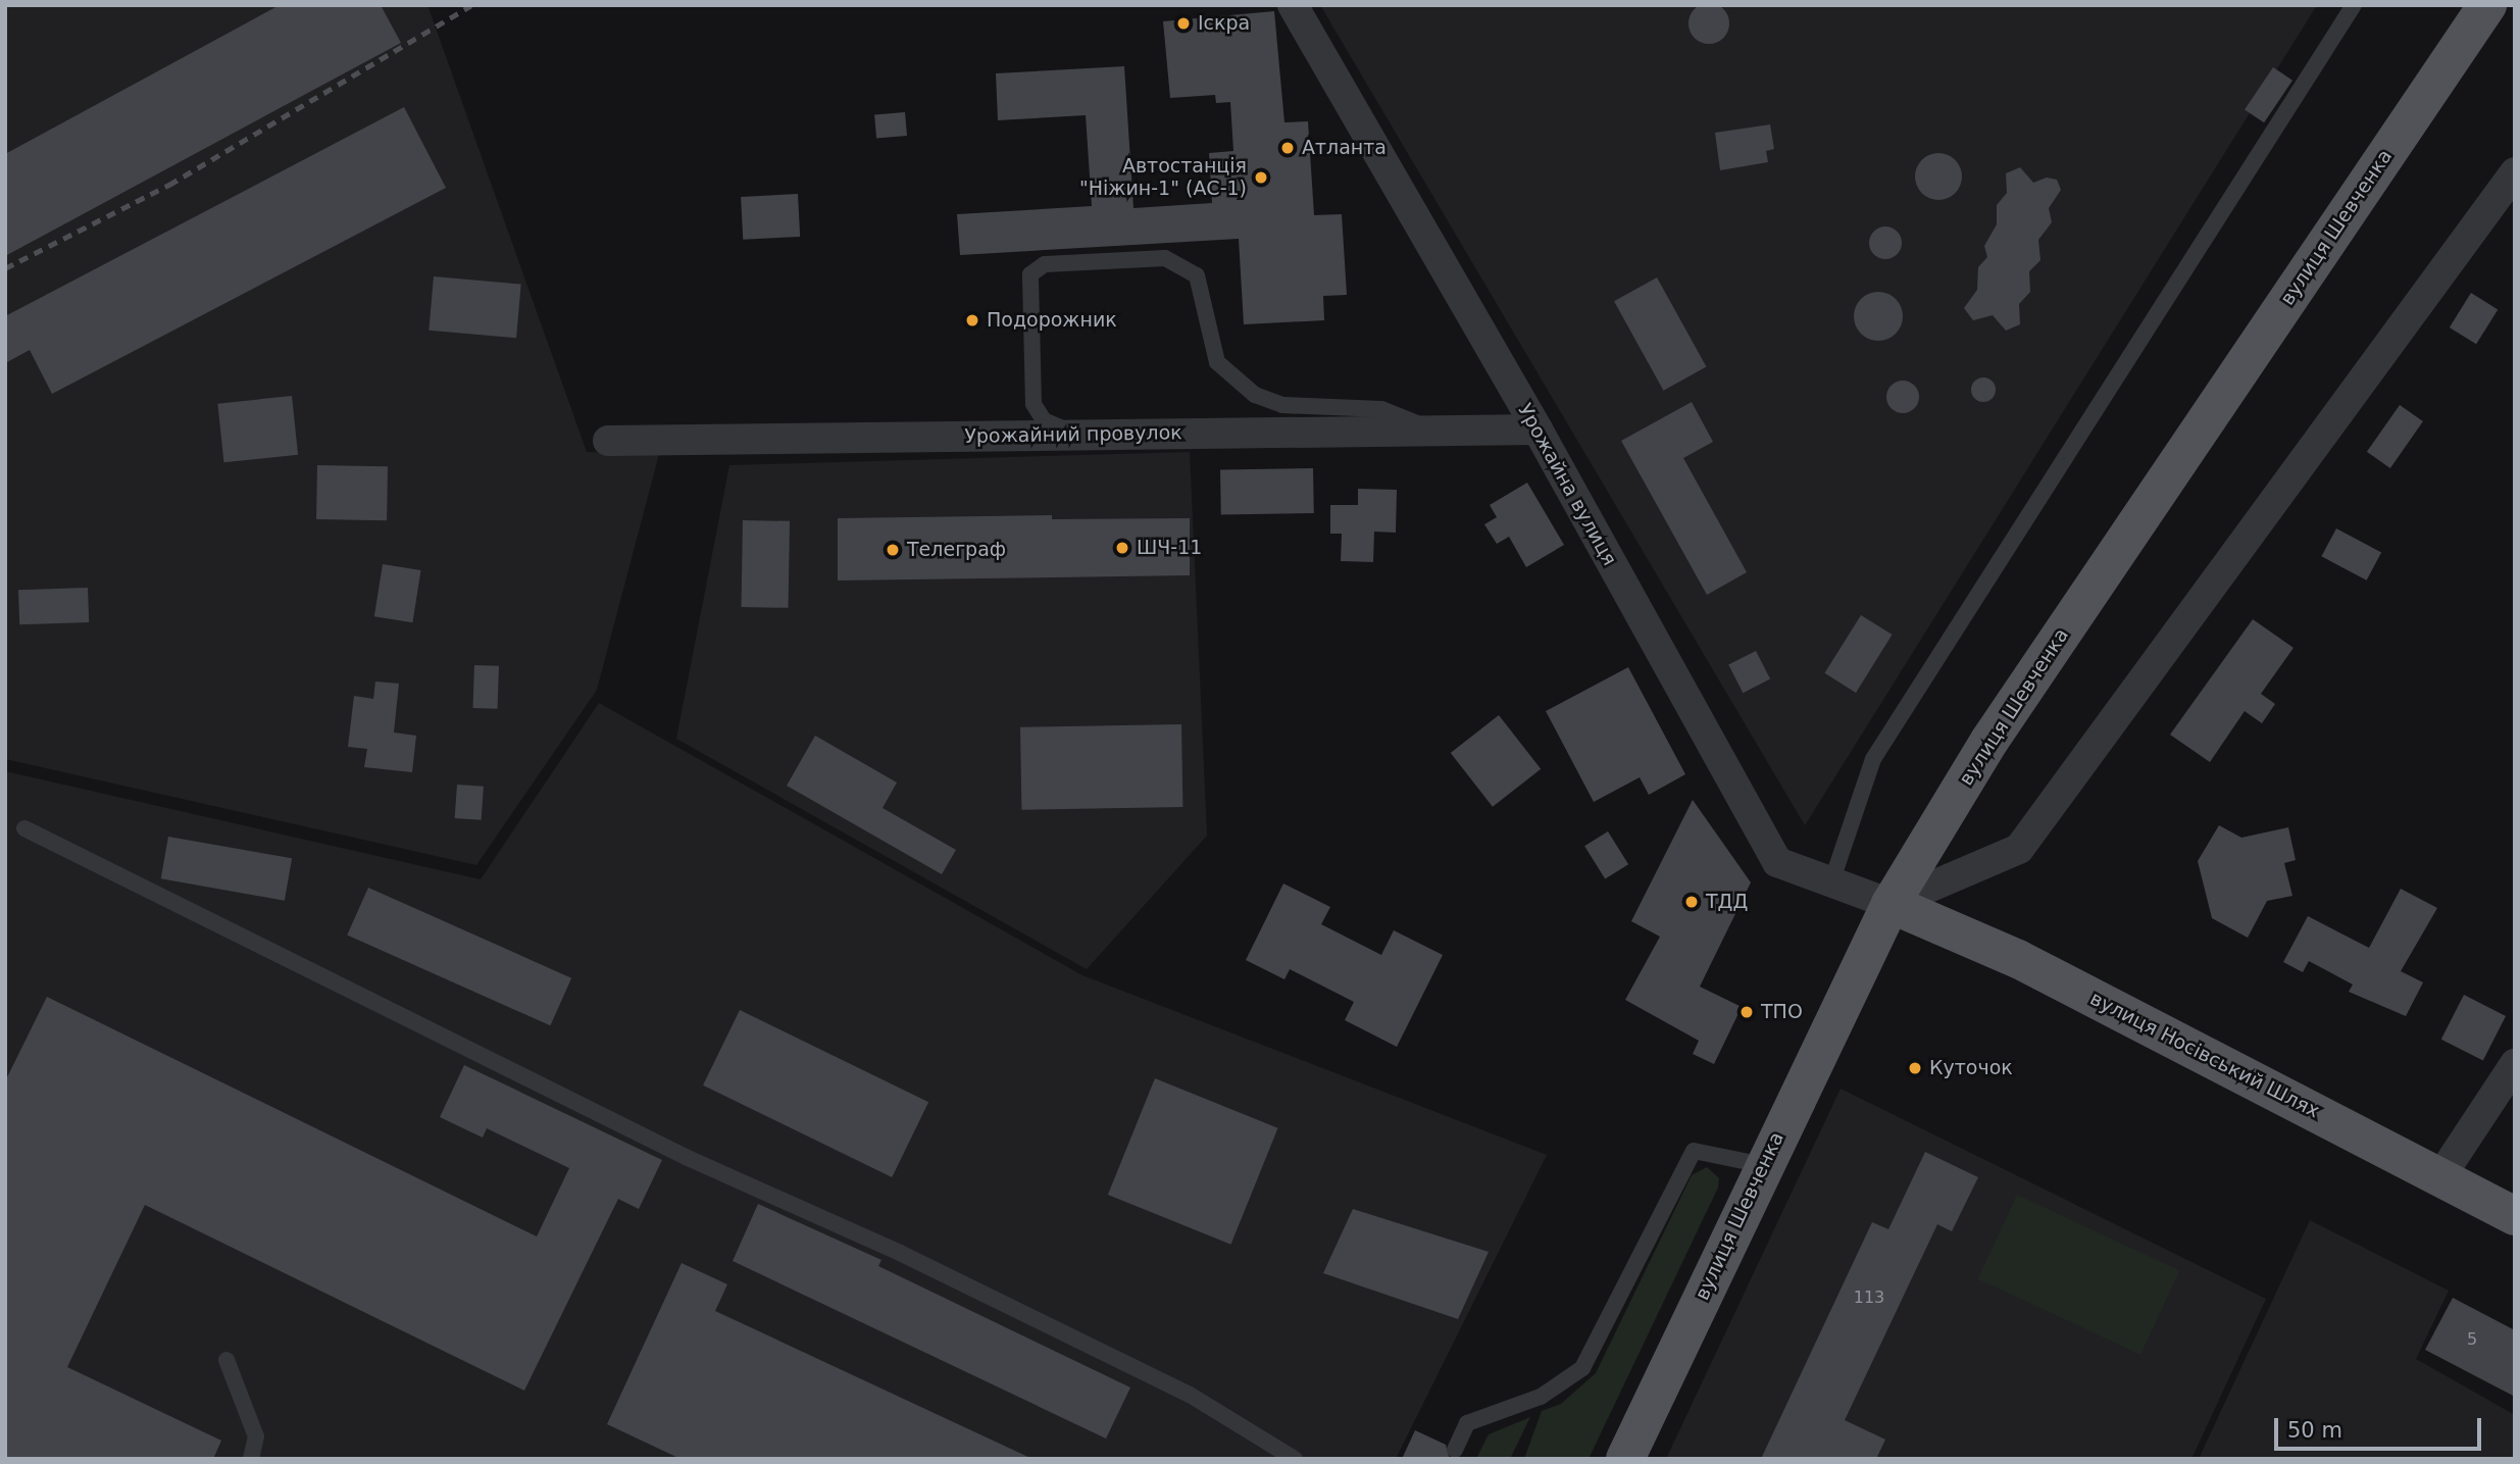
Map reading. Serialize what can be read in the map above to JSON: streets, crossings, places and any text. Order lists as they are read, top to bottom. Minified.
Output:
{"streets":{"main road":["вулиця Шевченка","вулиця Носівський Шлях"],"street":["Урожайний провулок","Урожайна вулиця"]},"crossings":[["вулиця Шевченка","Урожайна вулиця"],["вулиця Шевченка","вулиця Носівський Шлях"],["Урожайний провулок","Урожайна вулиця"],["Урожайна вулиця","вулиця Носівський Шлях"]],"places":["Іскра","Атланта","Автостанція \"Ніжин-1\" (АС-1)","Подорожник","ШЧ-11","Телеграф","ТДД","ТПО","Куточок"],"house_numbers":["113","5"],"scale_bar":"50 m"}
